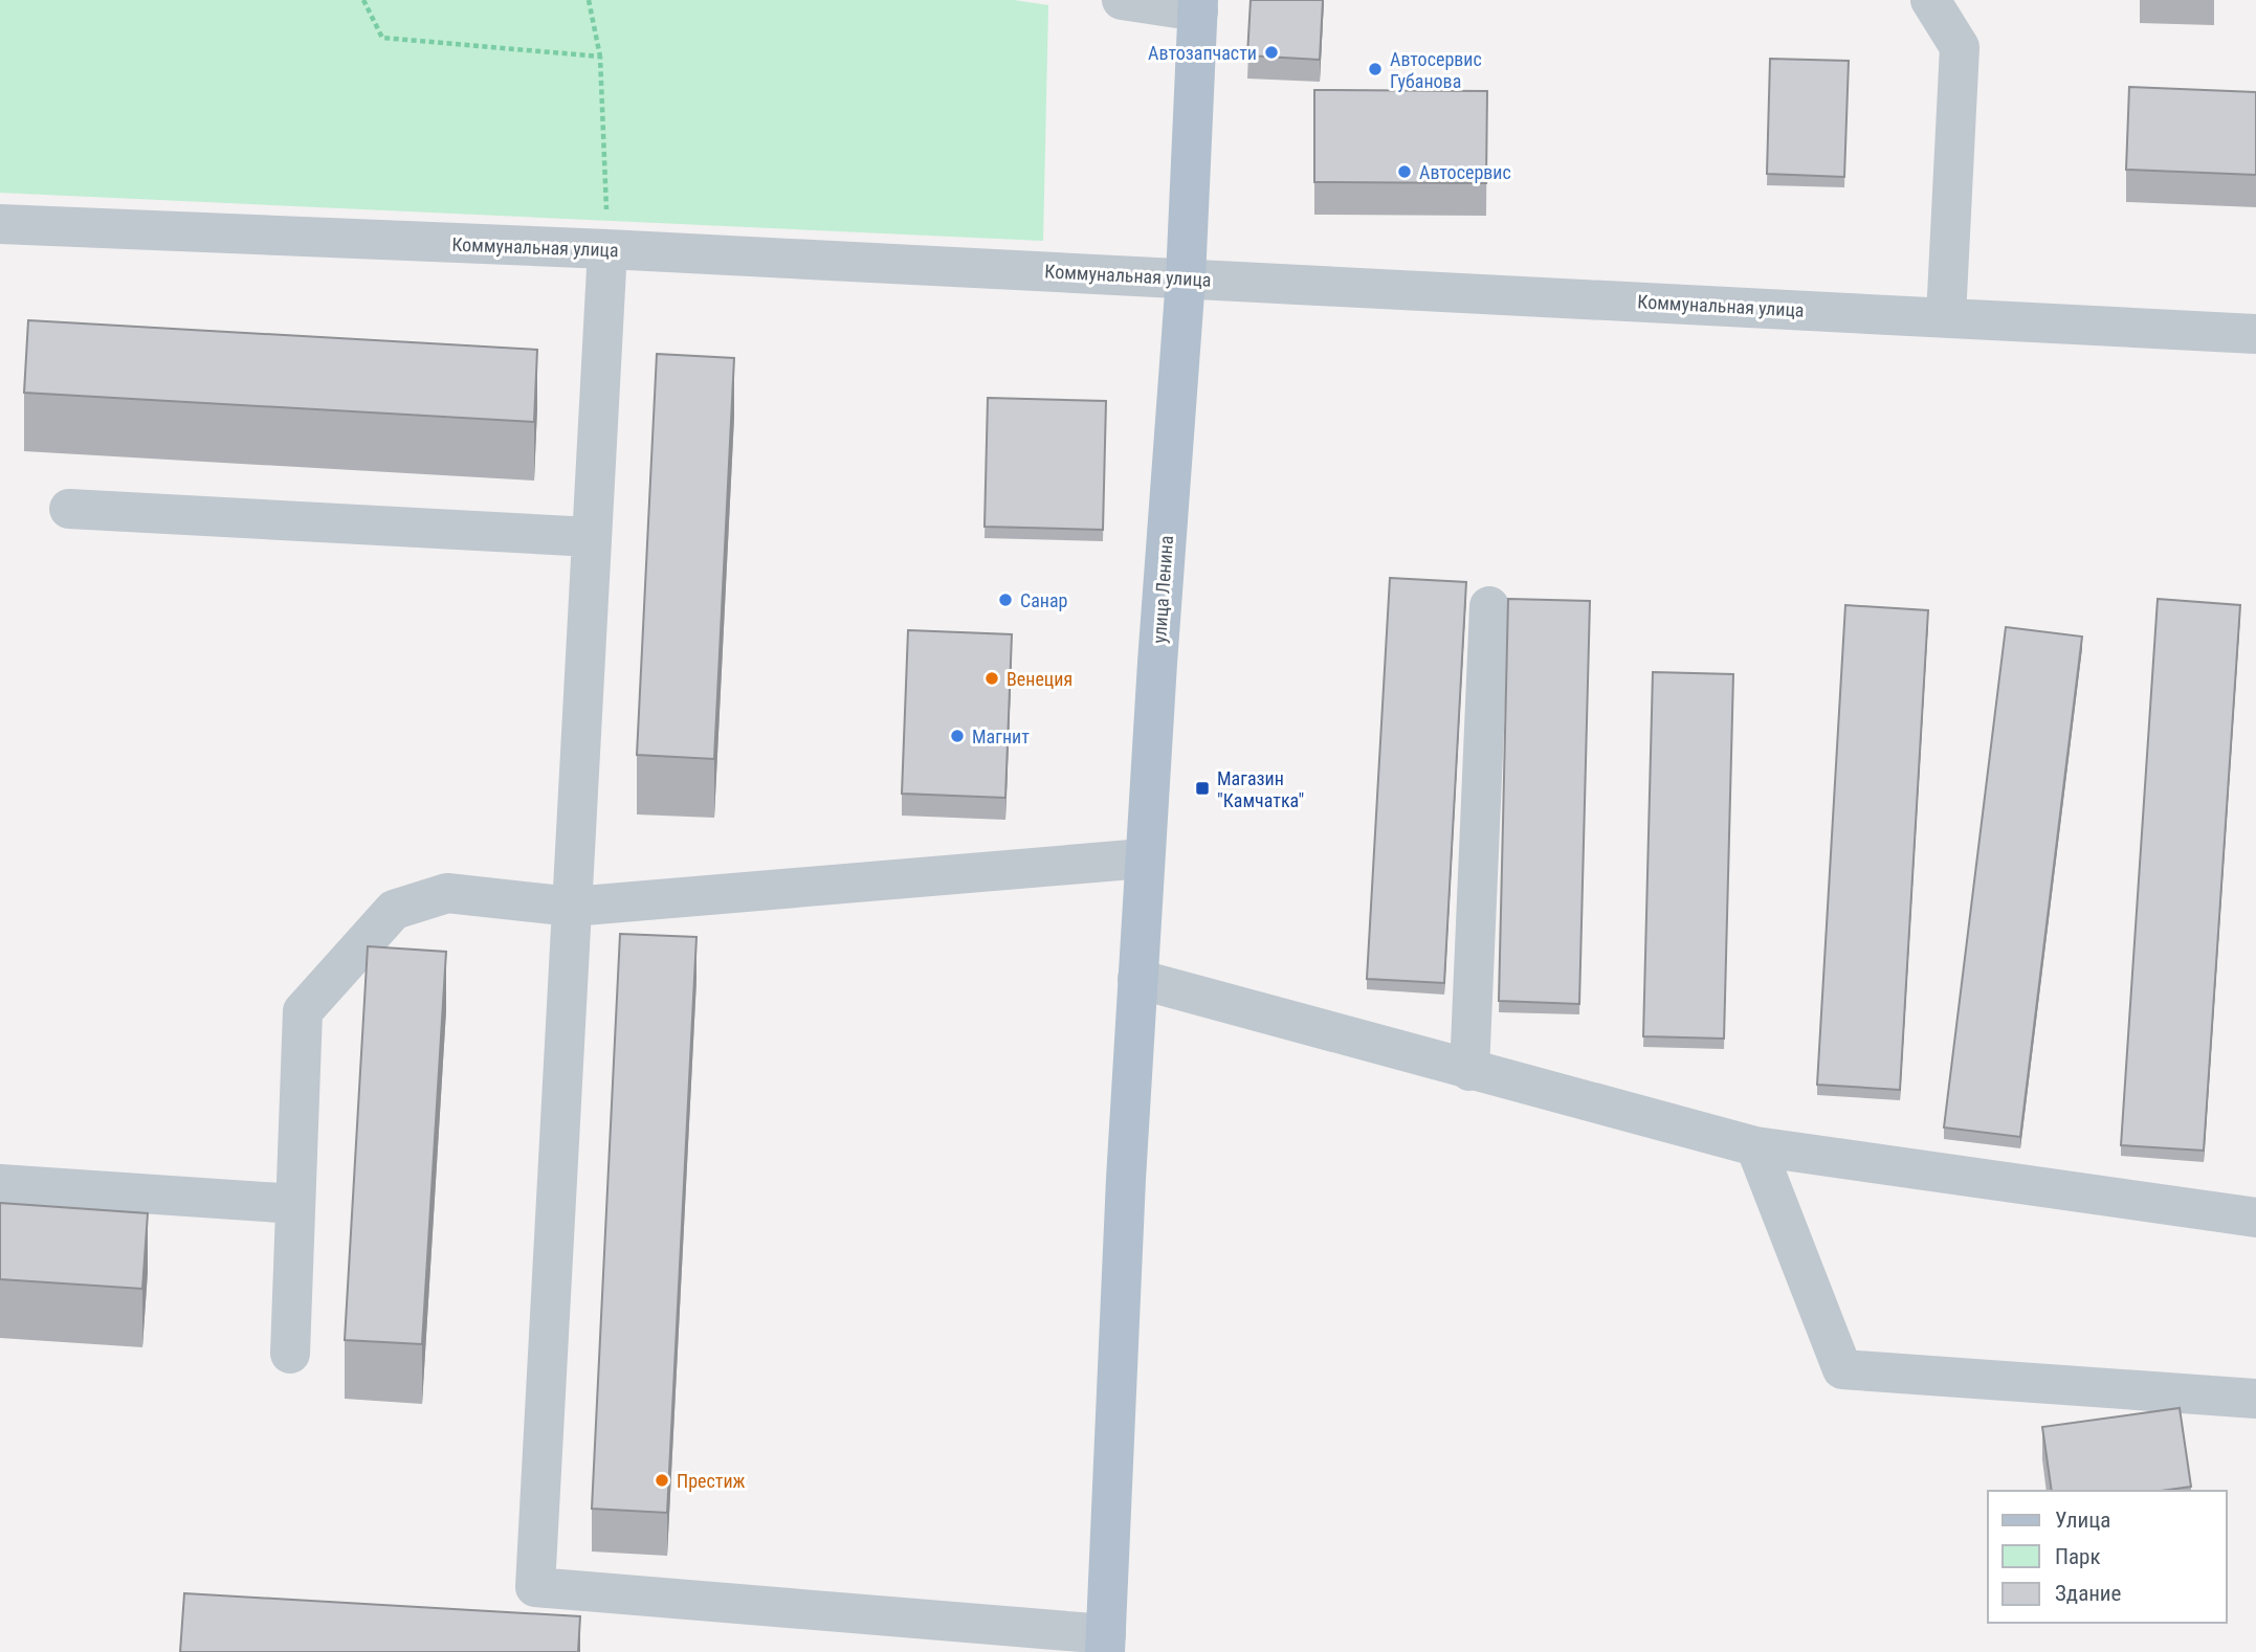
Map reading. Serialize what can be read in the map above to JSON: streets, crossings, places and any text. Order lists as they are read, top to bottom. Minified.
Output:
{"streets":{"main road":["улица Ленина"],"street":["Коммунальная улица"]},"crossings":[["Коммунальная улица","улица Ленина"]],"places":{"other":["Автозапчасти","Автосервис Губанова","Автосервис","Санар","Венеция","Магнит","Престиж"],"transit":["Магазин \"Камчатка\""]},"legend":["Улица","Парк","Здание"]}
